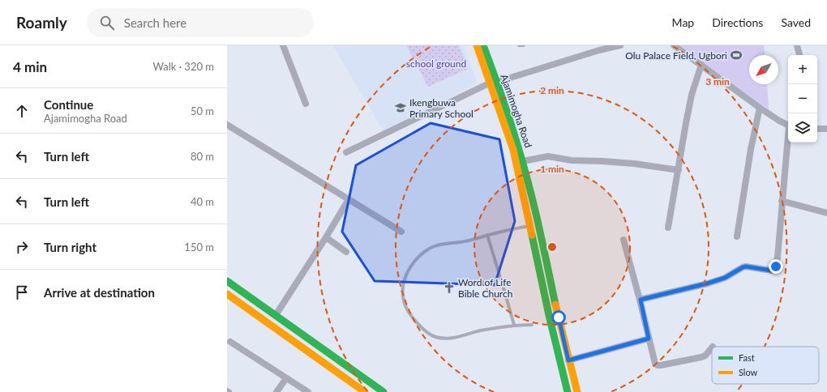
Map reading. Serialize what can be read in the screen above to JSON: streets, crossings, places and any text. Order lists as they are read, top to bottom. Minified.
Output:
{"streets":{"main road":["Ajamimogha Road"]},"parks":["school ground"],"places":{"sports":["Olu Palace Field, Ugbori"],"school or university":["Ikengbuwa Primary School"],"church":["Word of Life Bible Church"]},"legend":["Fast","Slow"],"north":"bottom left","page":{"header":"Roamly","search":"Search here","nav":["Map","Directions","Saved"],"heading":["4 min","Walk · 320 m"],"map_buttons":["+","−"],"list":[["Continue","Ajamimogha Road","50 m"],["Turn left","80 m"],["Turn left","40 m"],["Turn right","150 m"],"Arrive at destination"]},"rings":["3 min","2 min","1 min"]}
